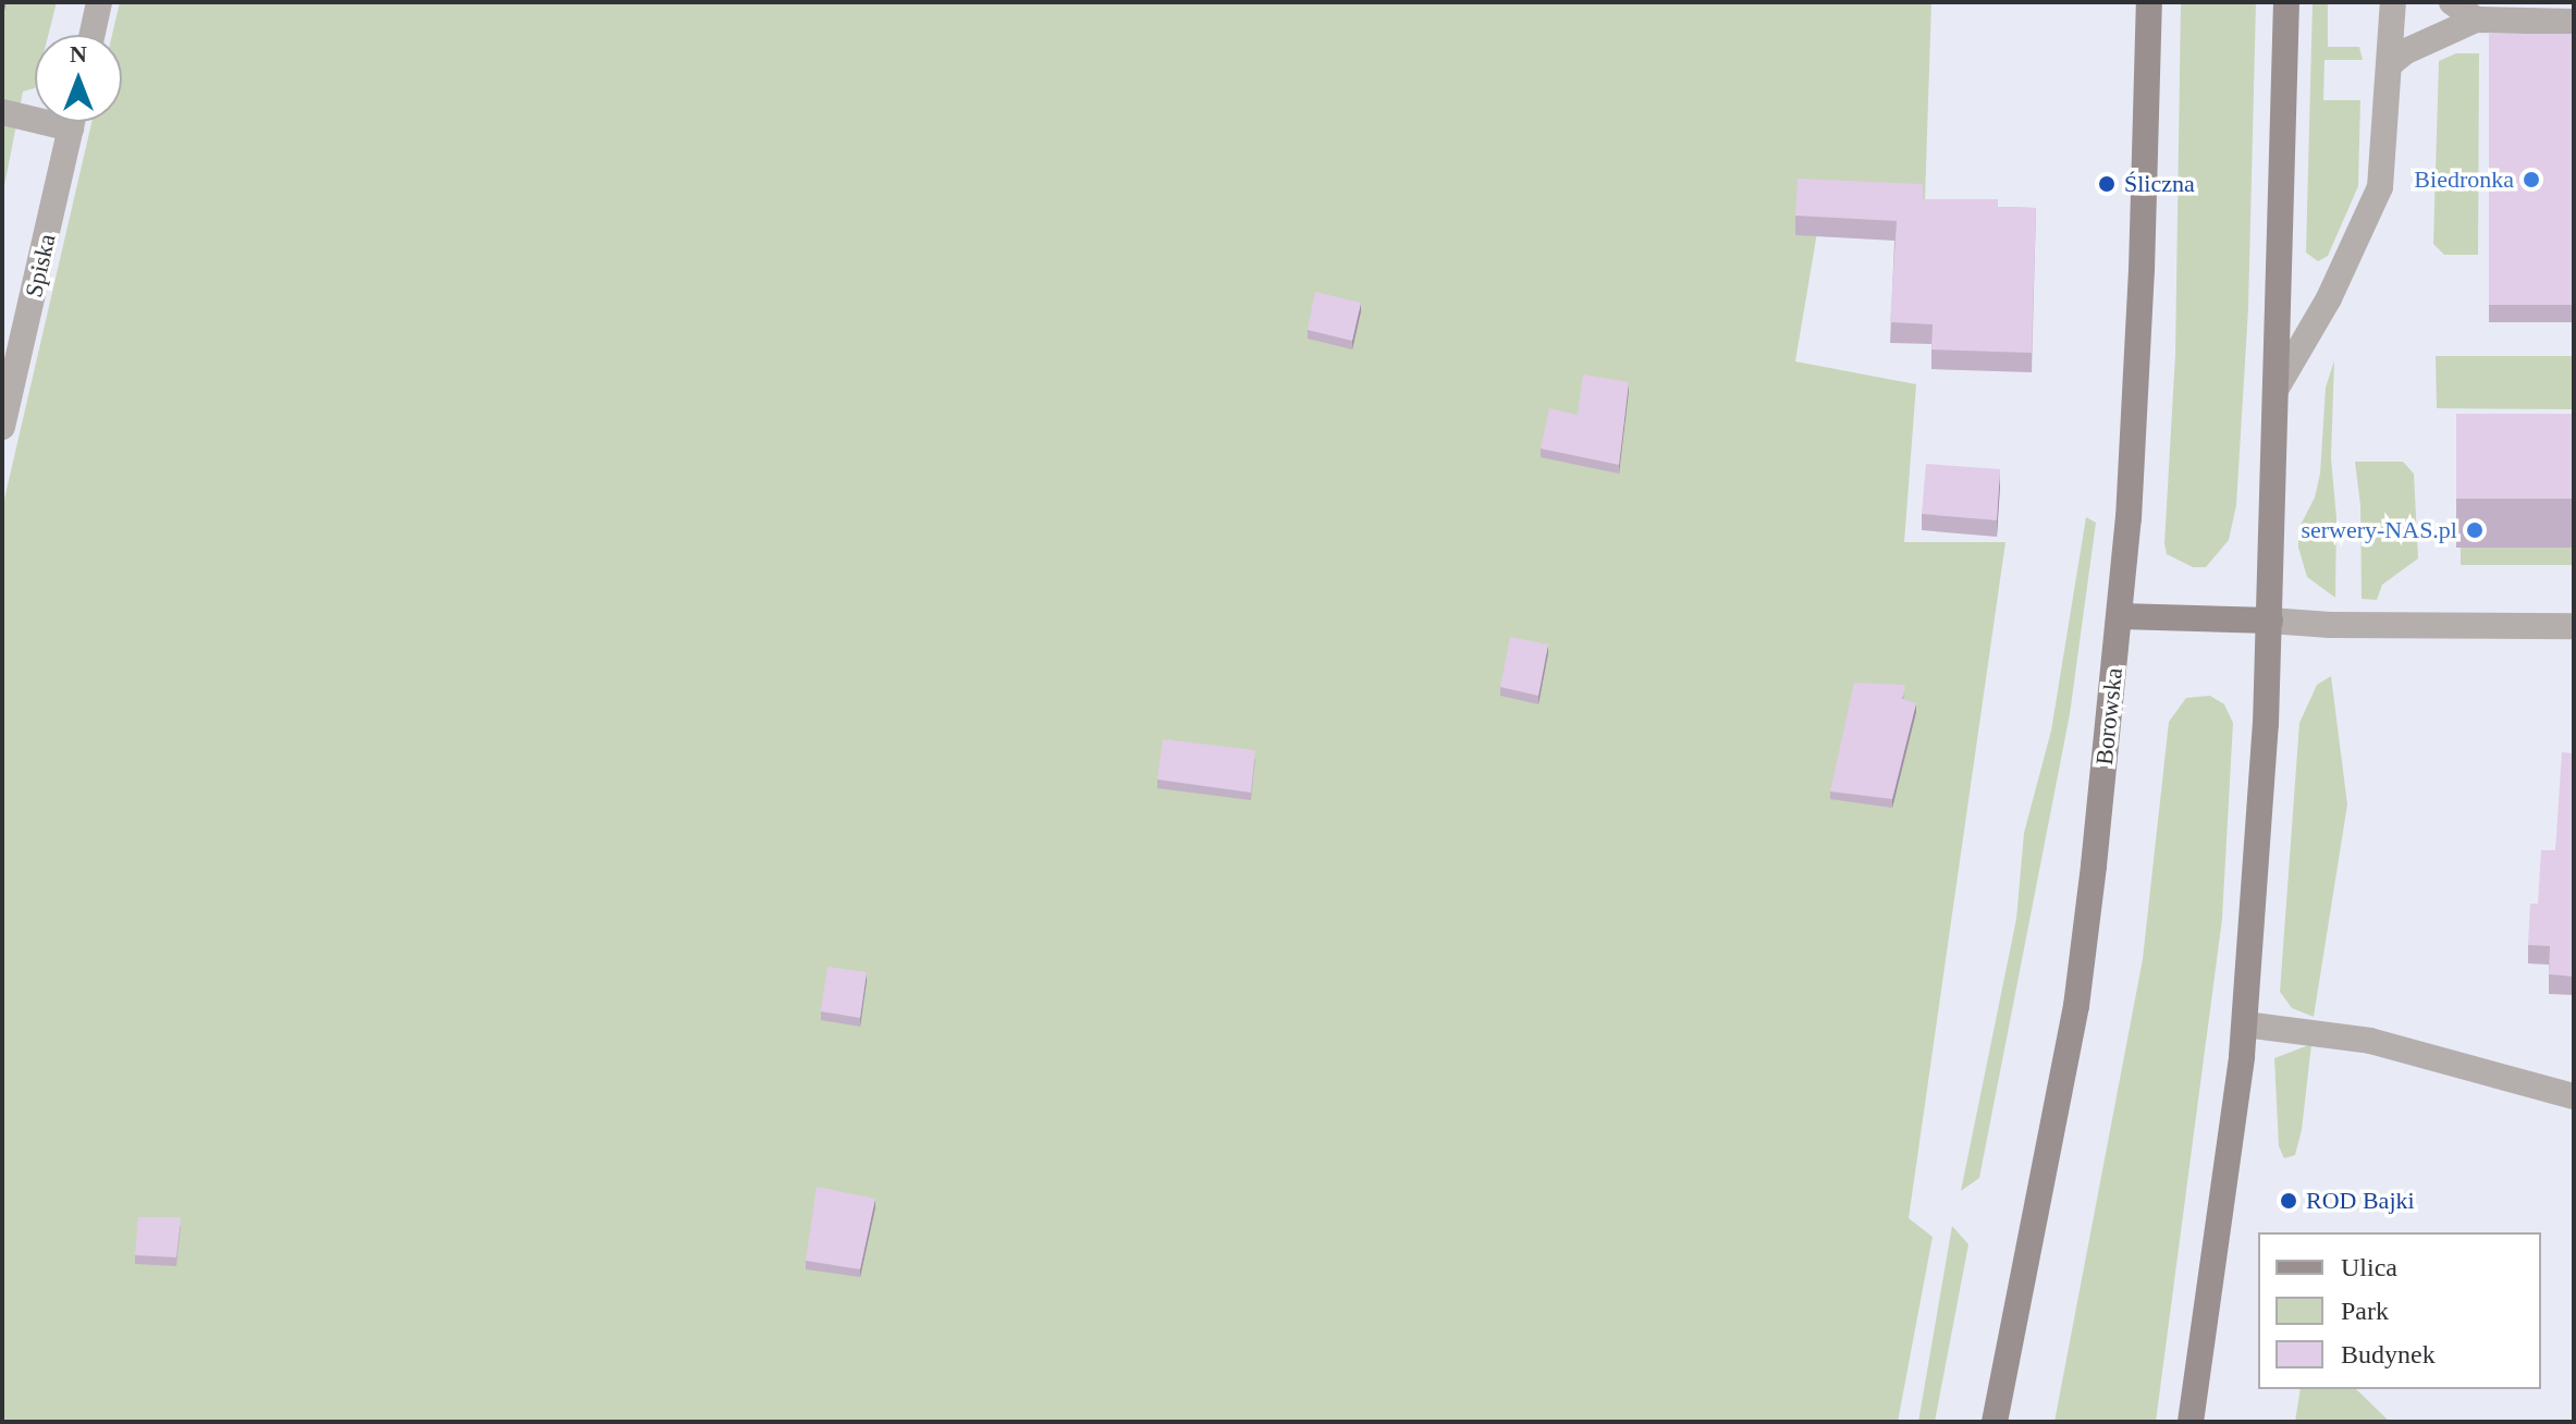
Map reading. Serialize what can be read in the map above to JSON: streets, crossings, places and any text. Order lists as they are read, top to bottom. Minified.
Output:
{"streets":{"street":["Spiska","Borowska"]},"places":["Biedronka","Śliczna","serwery-NAS.pl","ROD Bajki"],"legend":["Ulica","Park","Budynek"],"north":"top"}
